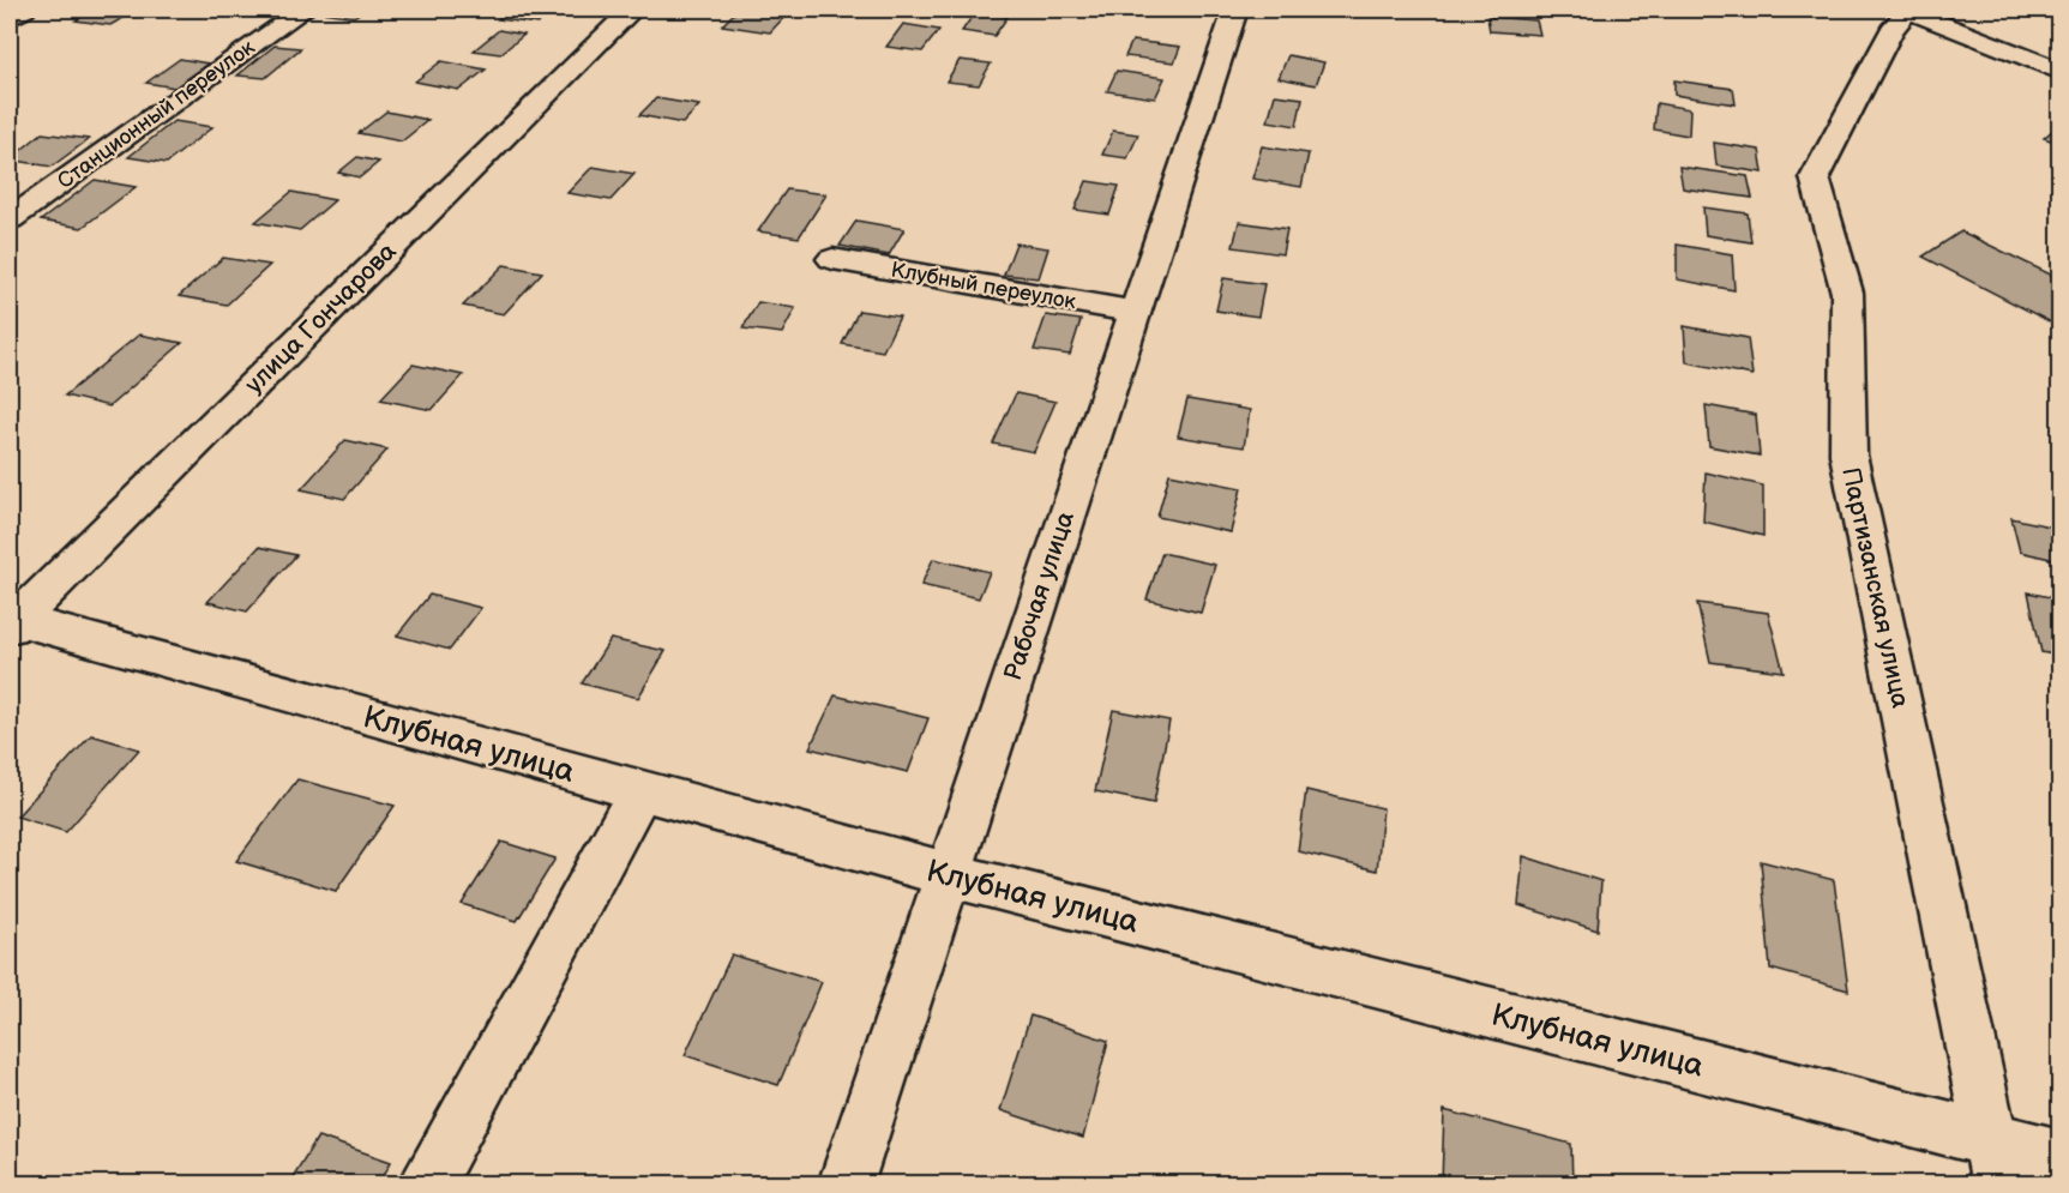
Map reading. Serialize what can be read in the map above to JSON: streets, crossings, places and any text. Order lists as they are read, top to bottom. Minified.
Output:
{"streets":{"street":["Станционный переулок","Клубный переулок","улица Гончарова","Партизанская улица","Рабочая улица","Клубная улица"]},"crossings":[["Клубный переулок","Рабочая улица"],["улица Гончарова","Клубная улица"],["Партизанская улица","Клубная улица"],["Рабочая улица","Клубная улица"]]}
